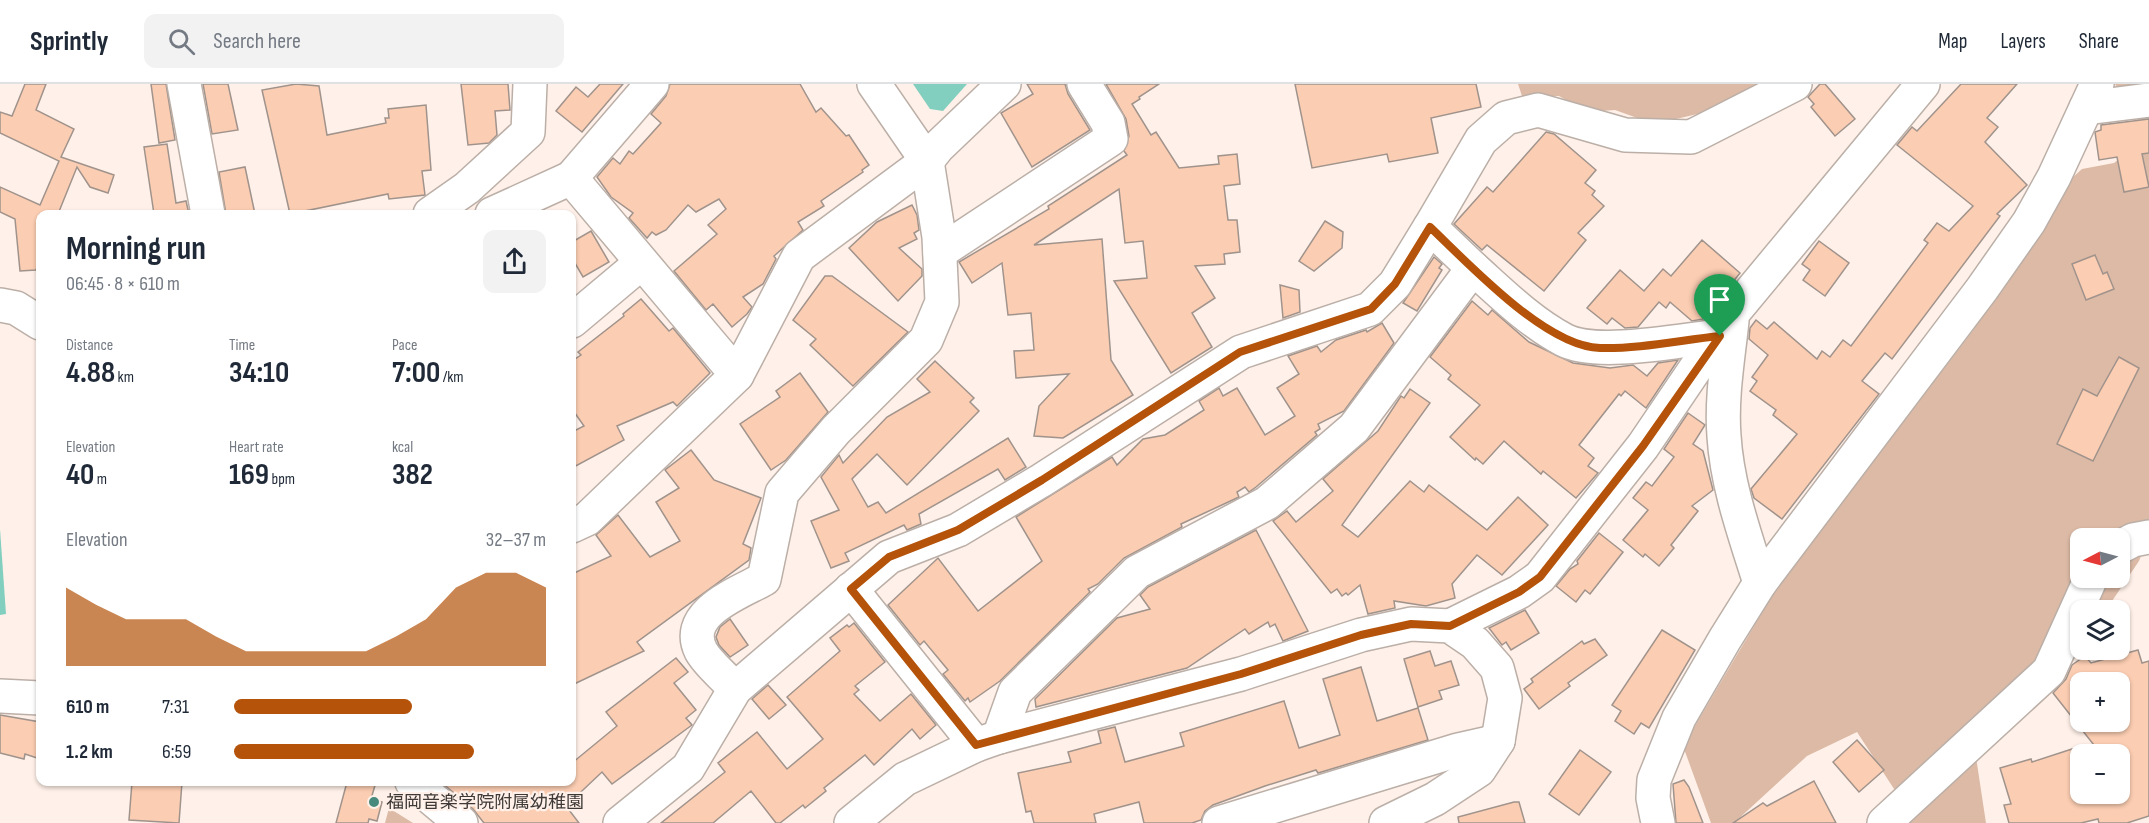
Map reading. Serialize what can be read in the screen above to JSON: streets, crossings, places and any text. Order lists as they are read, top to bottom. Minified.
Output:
{"places":["福岡音楽学院附属幼稚園"],"north":"left","page":{"header":"Sprintly","search":"Search here","nav":["Map","Layers","Share"],"heading":["Morning run","06:45 · 8 × 610 m"],"stats":[["Distance","4.88 km"],["Time","34:10"],["Pace","7:00 /km"],["Elevation","40 m"],["Heart rate","169 bpm"],["kcal","382"]],"chart":["Elevation","32–37 m"],"map_buttons":["+","−"],"list":[{"name":"610 m","note":"7:31"},{"name":"1.2 km","note":"6:59"}]}}
